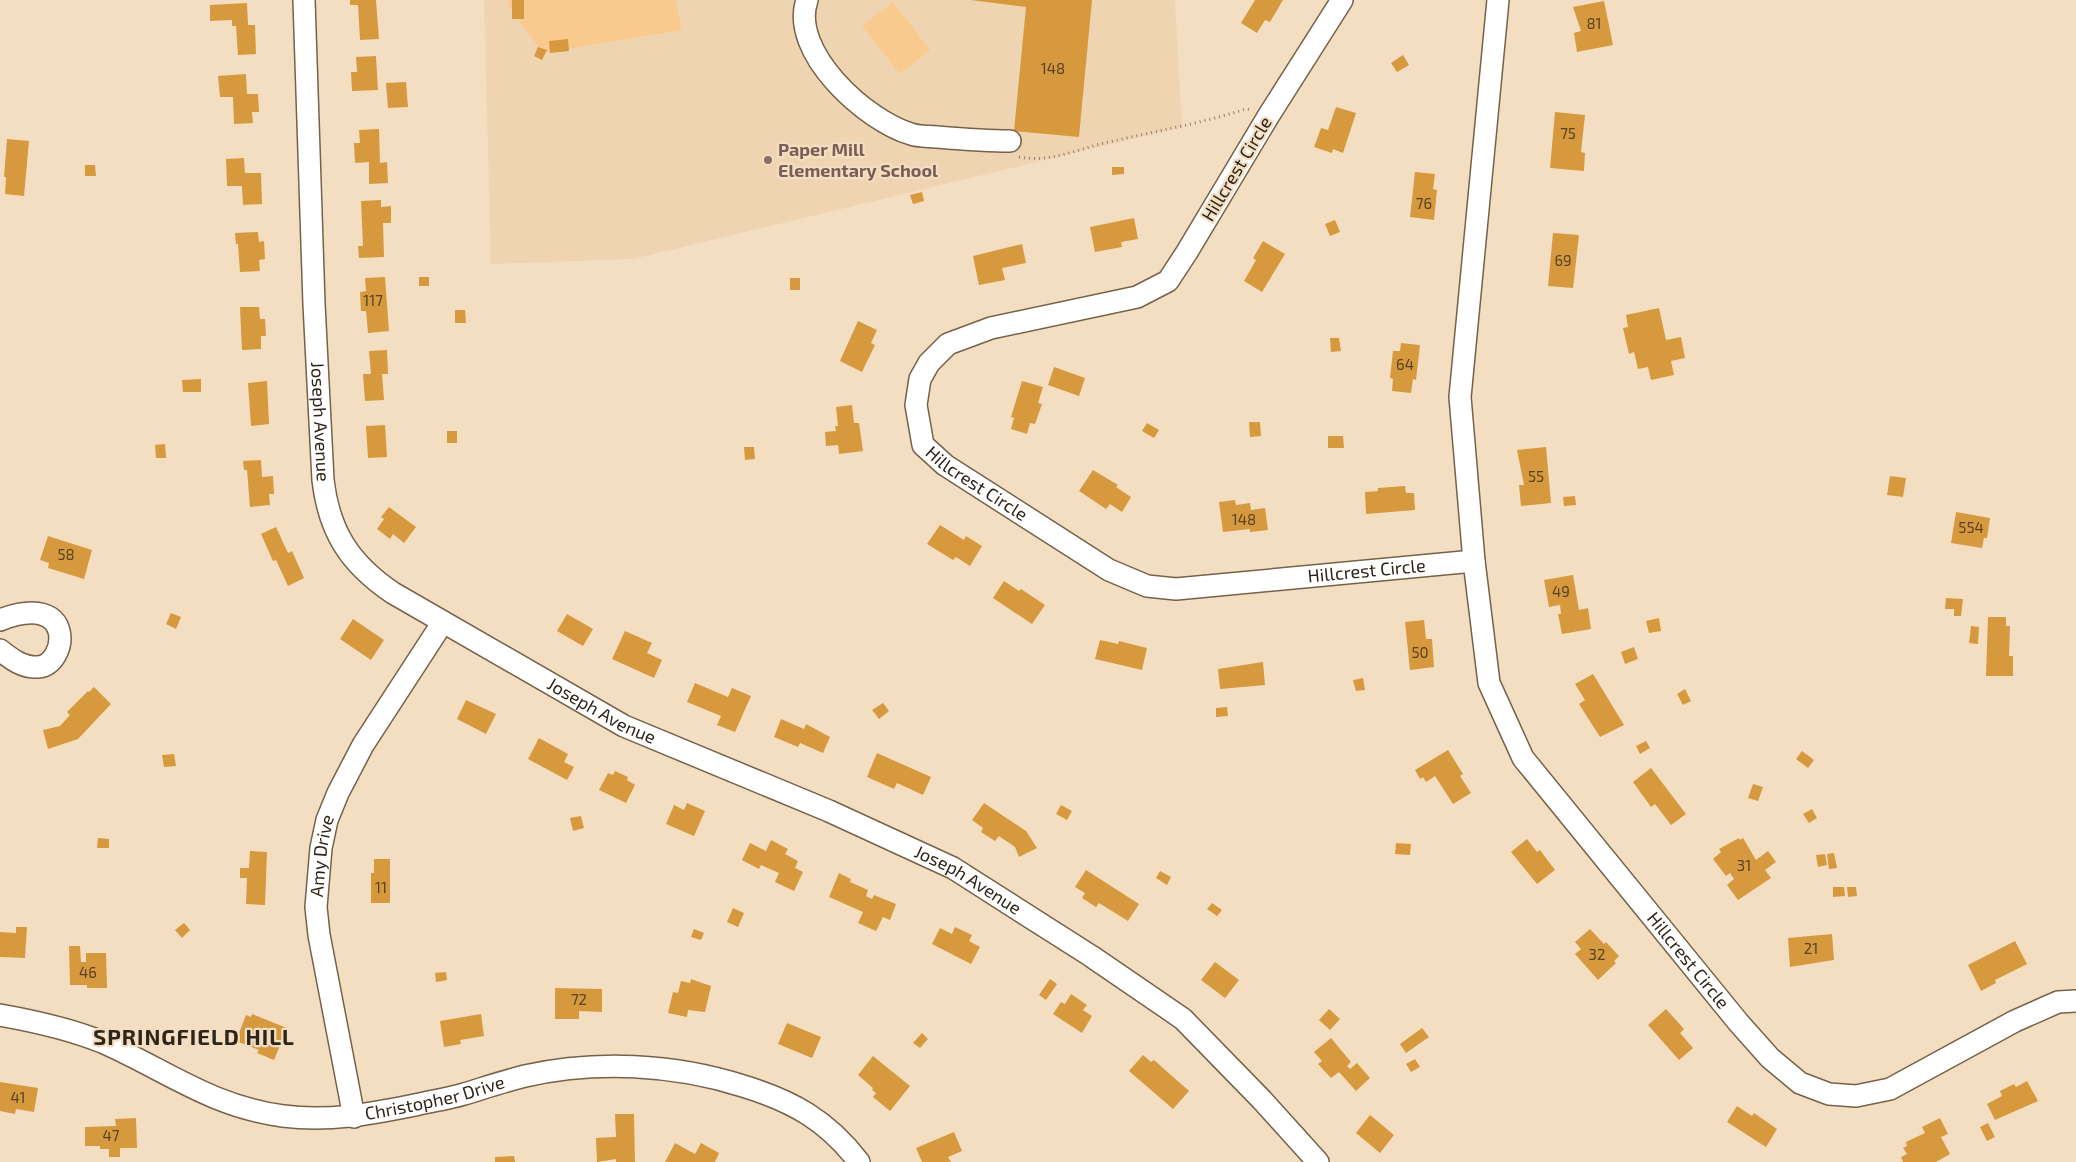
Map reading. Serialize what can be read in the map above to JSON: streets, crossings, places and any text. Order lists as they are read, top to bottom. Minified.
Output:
{"streets":{"street":["Hillcrest Circle","Joseph Avenue","Amy Drive","Christopher Drive"]},"crossings":[["Joseph Avenue","Amy Drive"],["Amy Drive","Christopher Drive"]],"districts":["SPRINGFIELD HILL"],"places":["Paper Mill Elementary School"],"house_numbers":["81","148","75","76","69","117","64","55","148","554","58","49","50","31","11","21","32","46","72","41","47"]}
